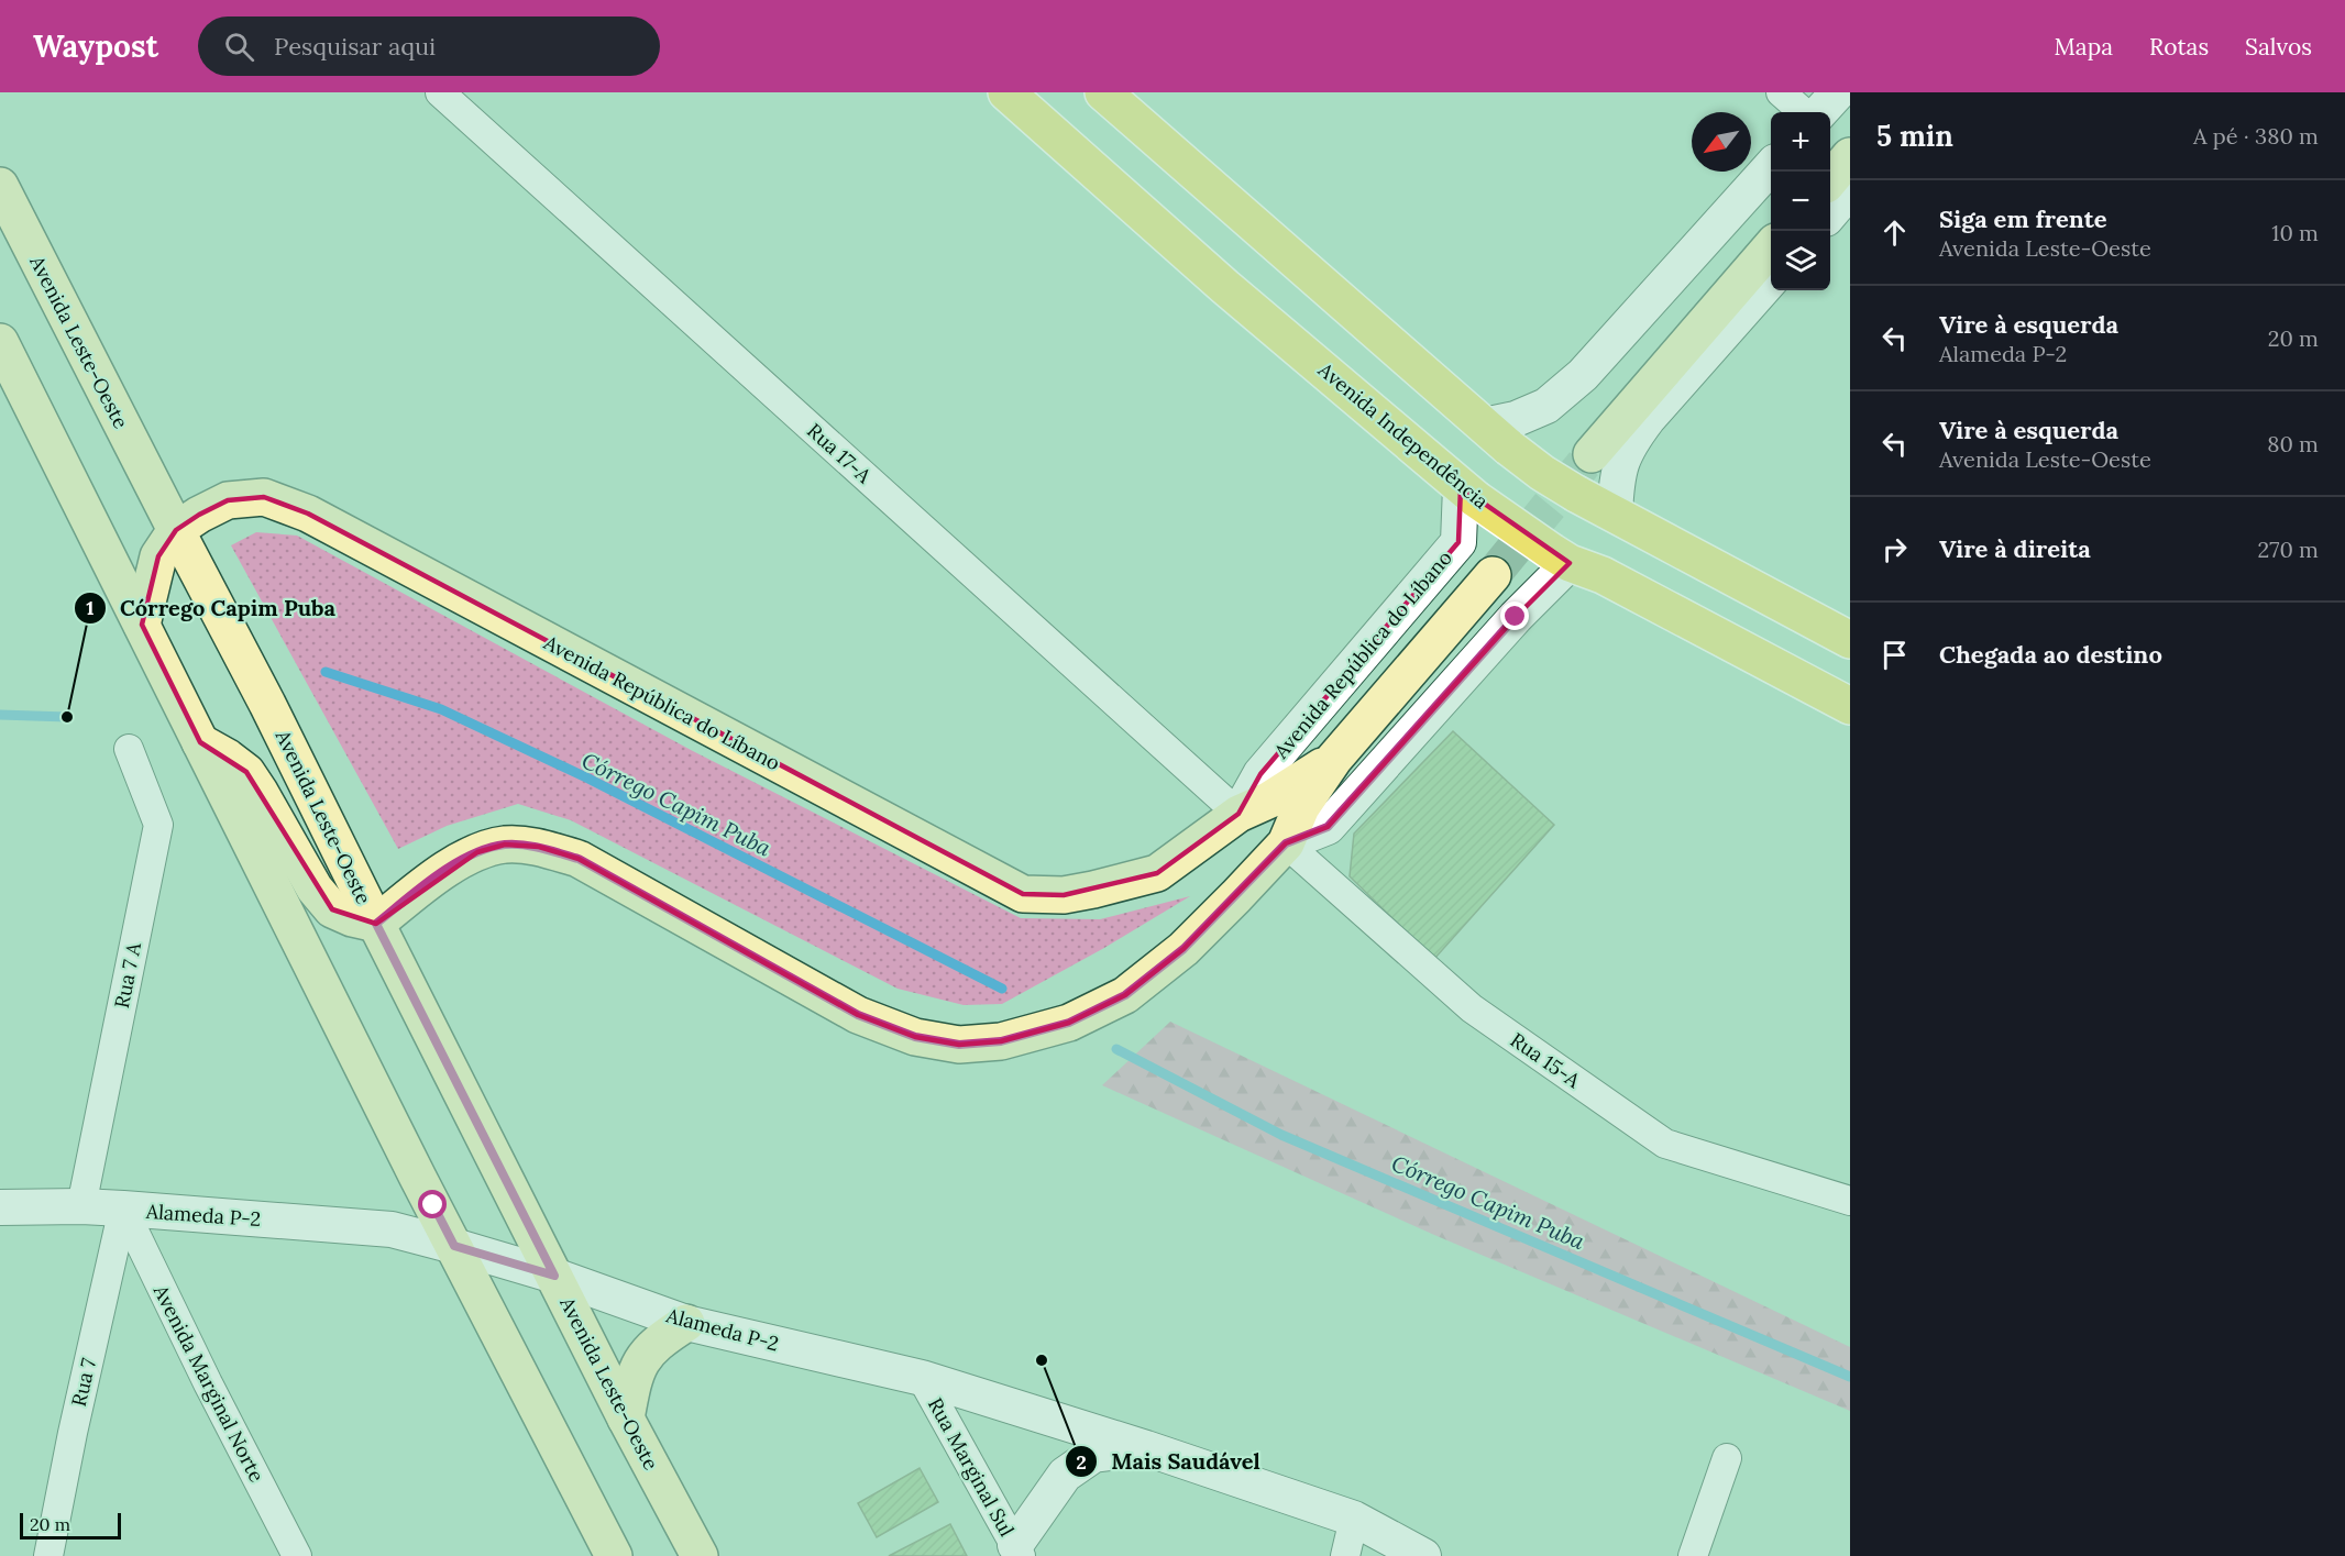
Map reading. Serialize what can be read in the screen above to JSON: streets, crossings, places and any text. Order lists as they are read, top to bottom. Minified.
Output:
{"streets":{"main road":["Avenida Leste-Oeste","Avenida Independência","Avenida República do Líbano"],"street":["Rua 17-A","Rua 7 A","Rua 15-A","Alameda P-2","Rua 7","Avenida Marginal Norte","Rua Marginal Sul"]},"crossings":[["Avenida Leste-Oeste","Avenida República do Líbano"],["Avenida Leste-Oeste","Alameda P-2"],["Avenida Independência","Avenida República do Líbano"],["Rua 17-A","Avenida República do Líbano"],["Avenida República do Líbano","Rua 15-A"],["Rua 7 A","Alameda P-2"],["Alameda P-2","Rua 7"],["Alameda P-2","Avenida Marginal Norte"],["Alameda P-2","Rua Marginal Sul"],["Rua 7","Avenida Marginal Norte"]],"water":["Córrego Capim Puba"],"places":["Córrego Capim Puba","Mais Saudável"],"scale_bar":"20 m","north":"bottom left","page":{"header":"Waypost","search":"Pesquisar aqui","nav":["Mapa","Rotas","Salvos"],"heading":["5 min","A pé · 380 m"],"map_buttons":["+","−"],"list":[["Siga em frente","Avenida Leste-Oeste","10 m"],["Vire à esquerda","Alameda P-2","20 m"],["Vire à esquerda","Avenida Leste-Oeste","80 m"],["Vire à direita","270 m"],"Chegada ao destino"],"scale":"20 m"}}
